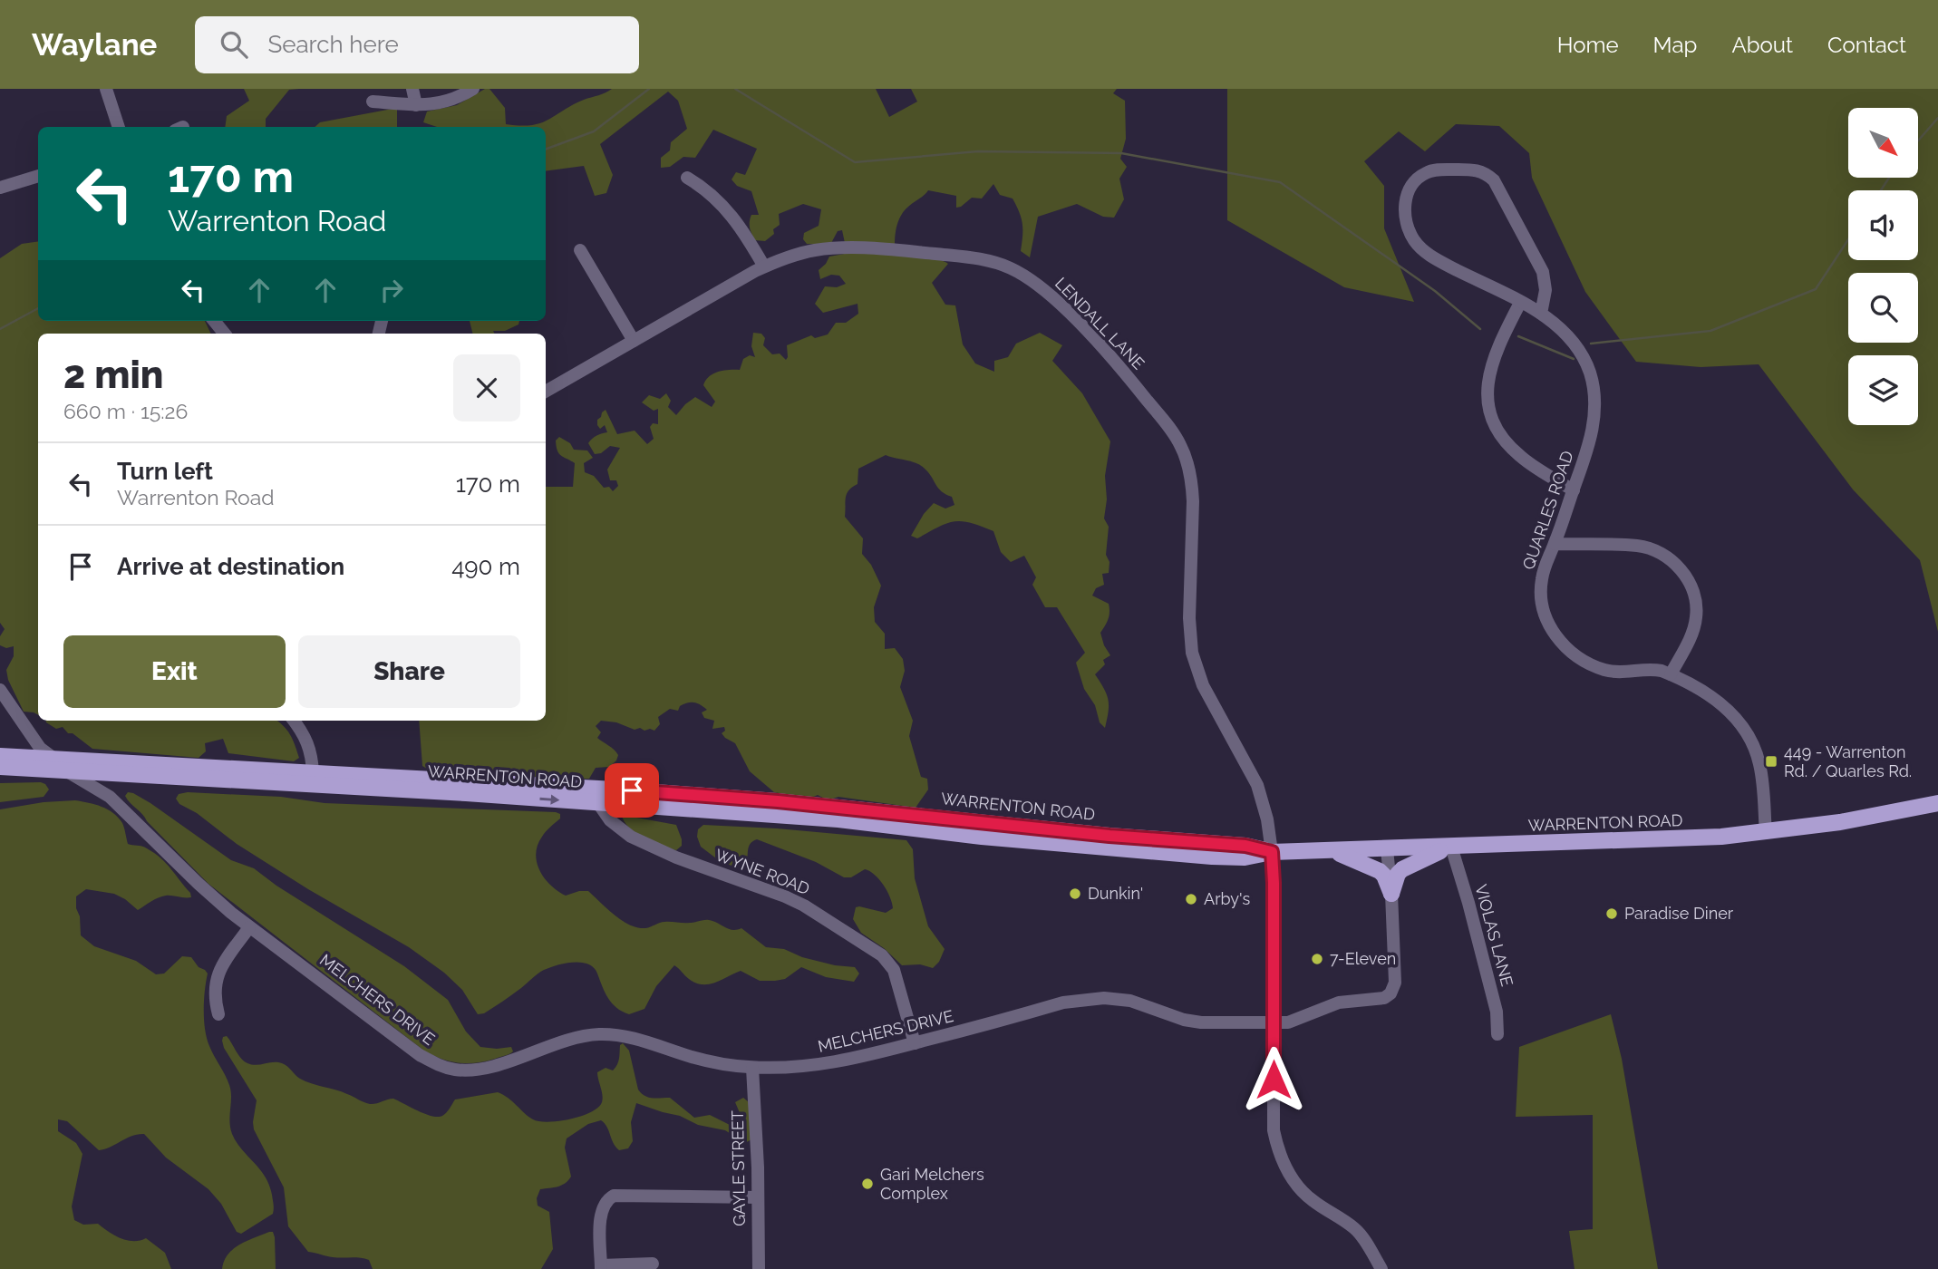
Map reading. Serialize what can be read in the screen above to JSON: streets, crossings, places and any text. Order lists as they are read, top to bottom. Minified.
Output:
{"streets":{"main road":["WARRENTON ROAD"],"street":["LENDALL LANE","QUARLES ROAD","WYNE ROAD","VIOLAS LANE","MELCHERS DRIVE","GAYLE STREET"]},"crossings":[["LENDALL LANE","WARRENTON ROAD"],["LENDALL LANE","MELCHERS DRIVE"],["QUARLES ROAD","WARRENTON ROAD"],["WARRENTON ROAD","WYNE ROAD"],["WARRENTON ROAD","VIOLAS LANE"],["WARRENTON ROAD","MELCHERS DRIVE"],["WYNE ROAD","MELCHERS DRIVE"],["MELCHERS DRIVE","GAYLE STREET"]],"places":{"transit":["449 - Warrenton Rd. / Quarles Rd."],"other":["Dunkin'","Arby's","Paradise Diner","7-Eleven","Gari Melchers Complex"]},"north":"bottom right","page":{"header":"Waylane","search":"Search here","nav":["Home","Map","About","Contact"],"turn":["170 m","Warrenton Road"],"heading":["2 min","660 m · 15:26"],"list":[{"name":"Turn left","note":"Warrenton Road","value":"170 m"},{"name":"Arrive at destination","value":"490 m"}],"buttons":["Exit","Share"]}}
